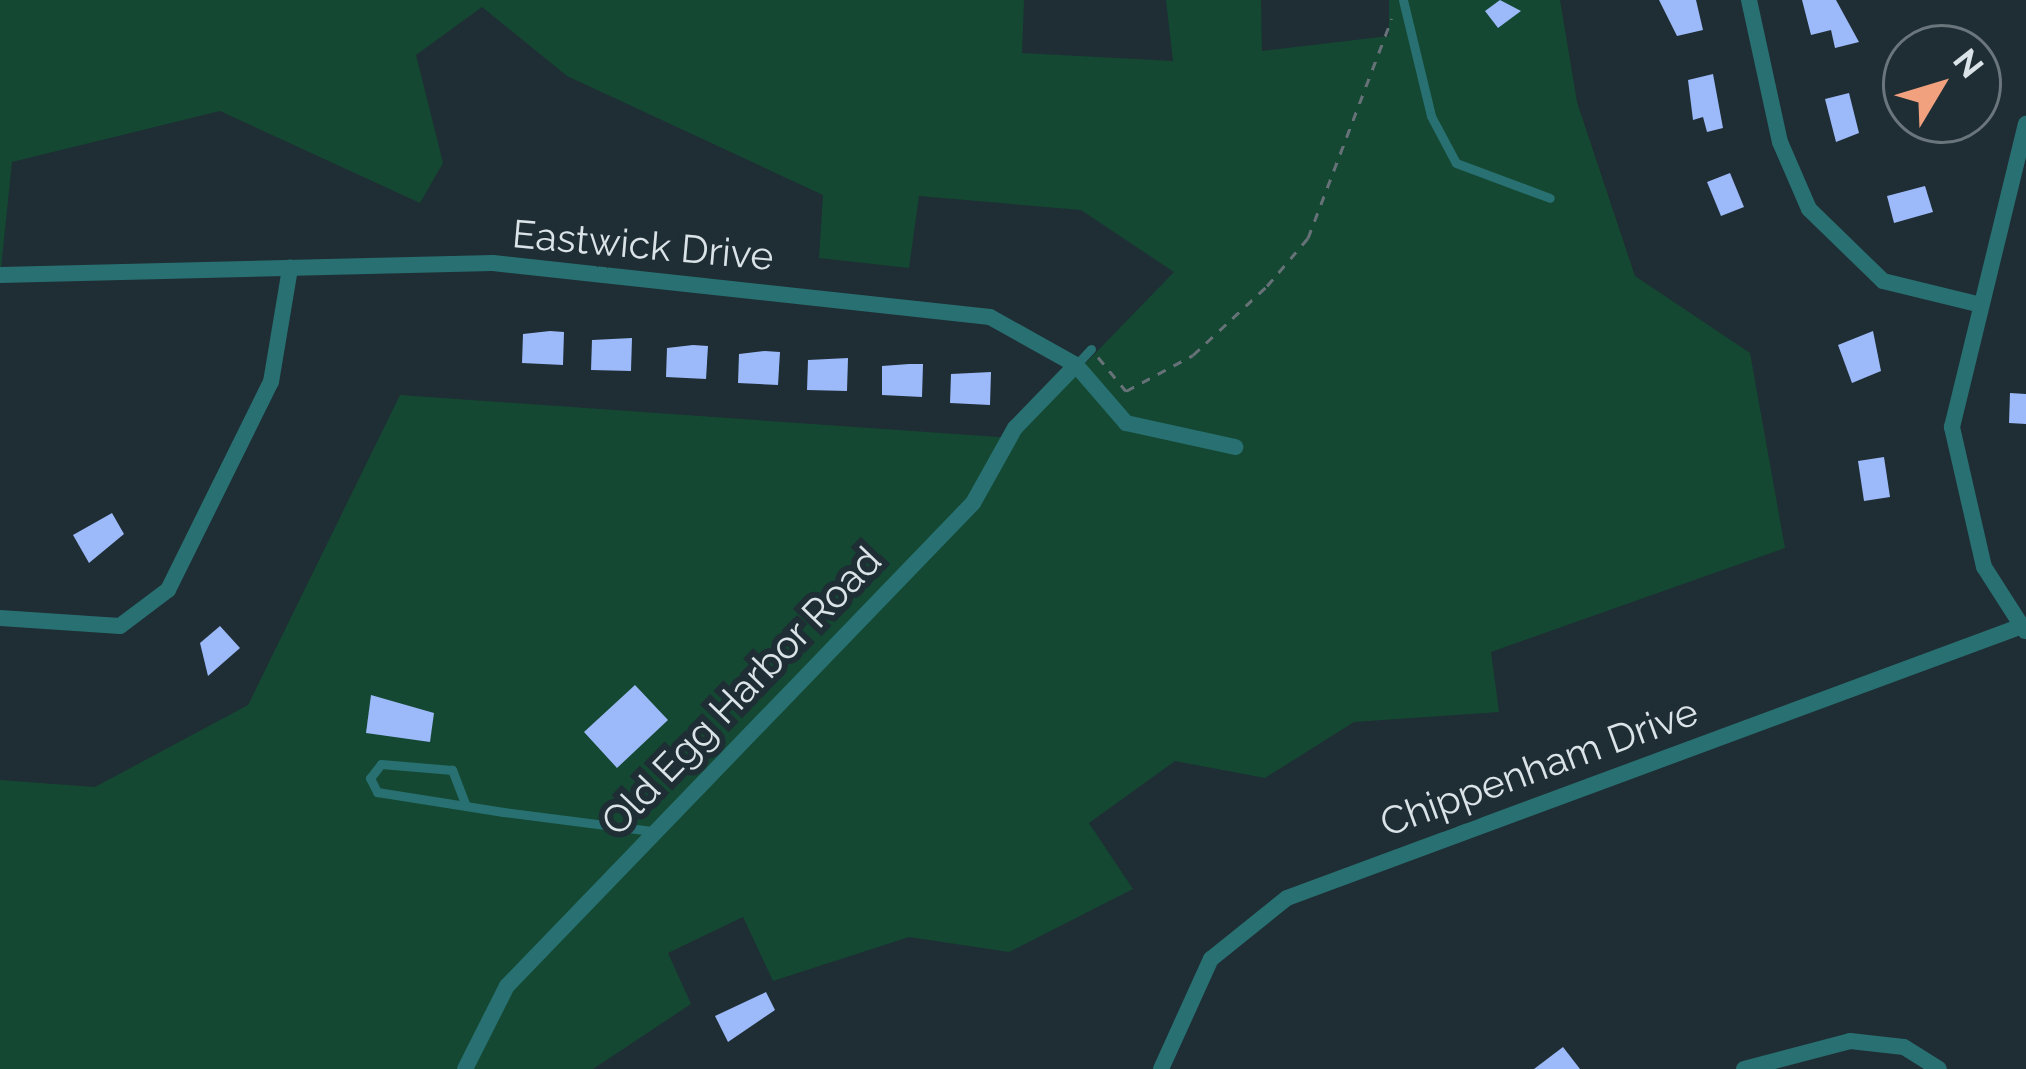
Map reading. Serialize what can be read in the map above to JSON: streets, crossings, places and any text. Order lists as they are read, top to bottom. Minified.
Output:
{"streets":{"street":["Eastwick Drive","Old Egg Harbor Road","Chippenham Drive"]},"crossings":[["Eastwick Drive","Old Egg Harbor Road"]],"north":"top right"}
